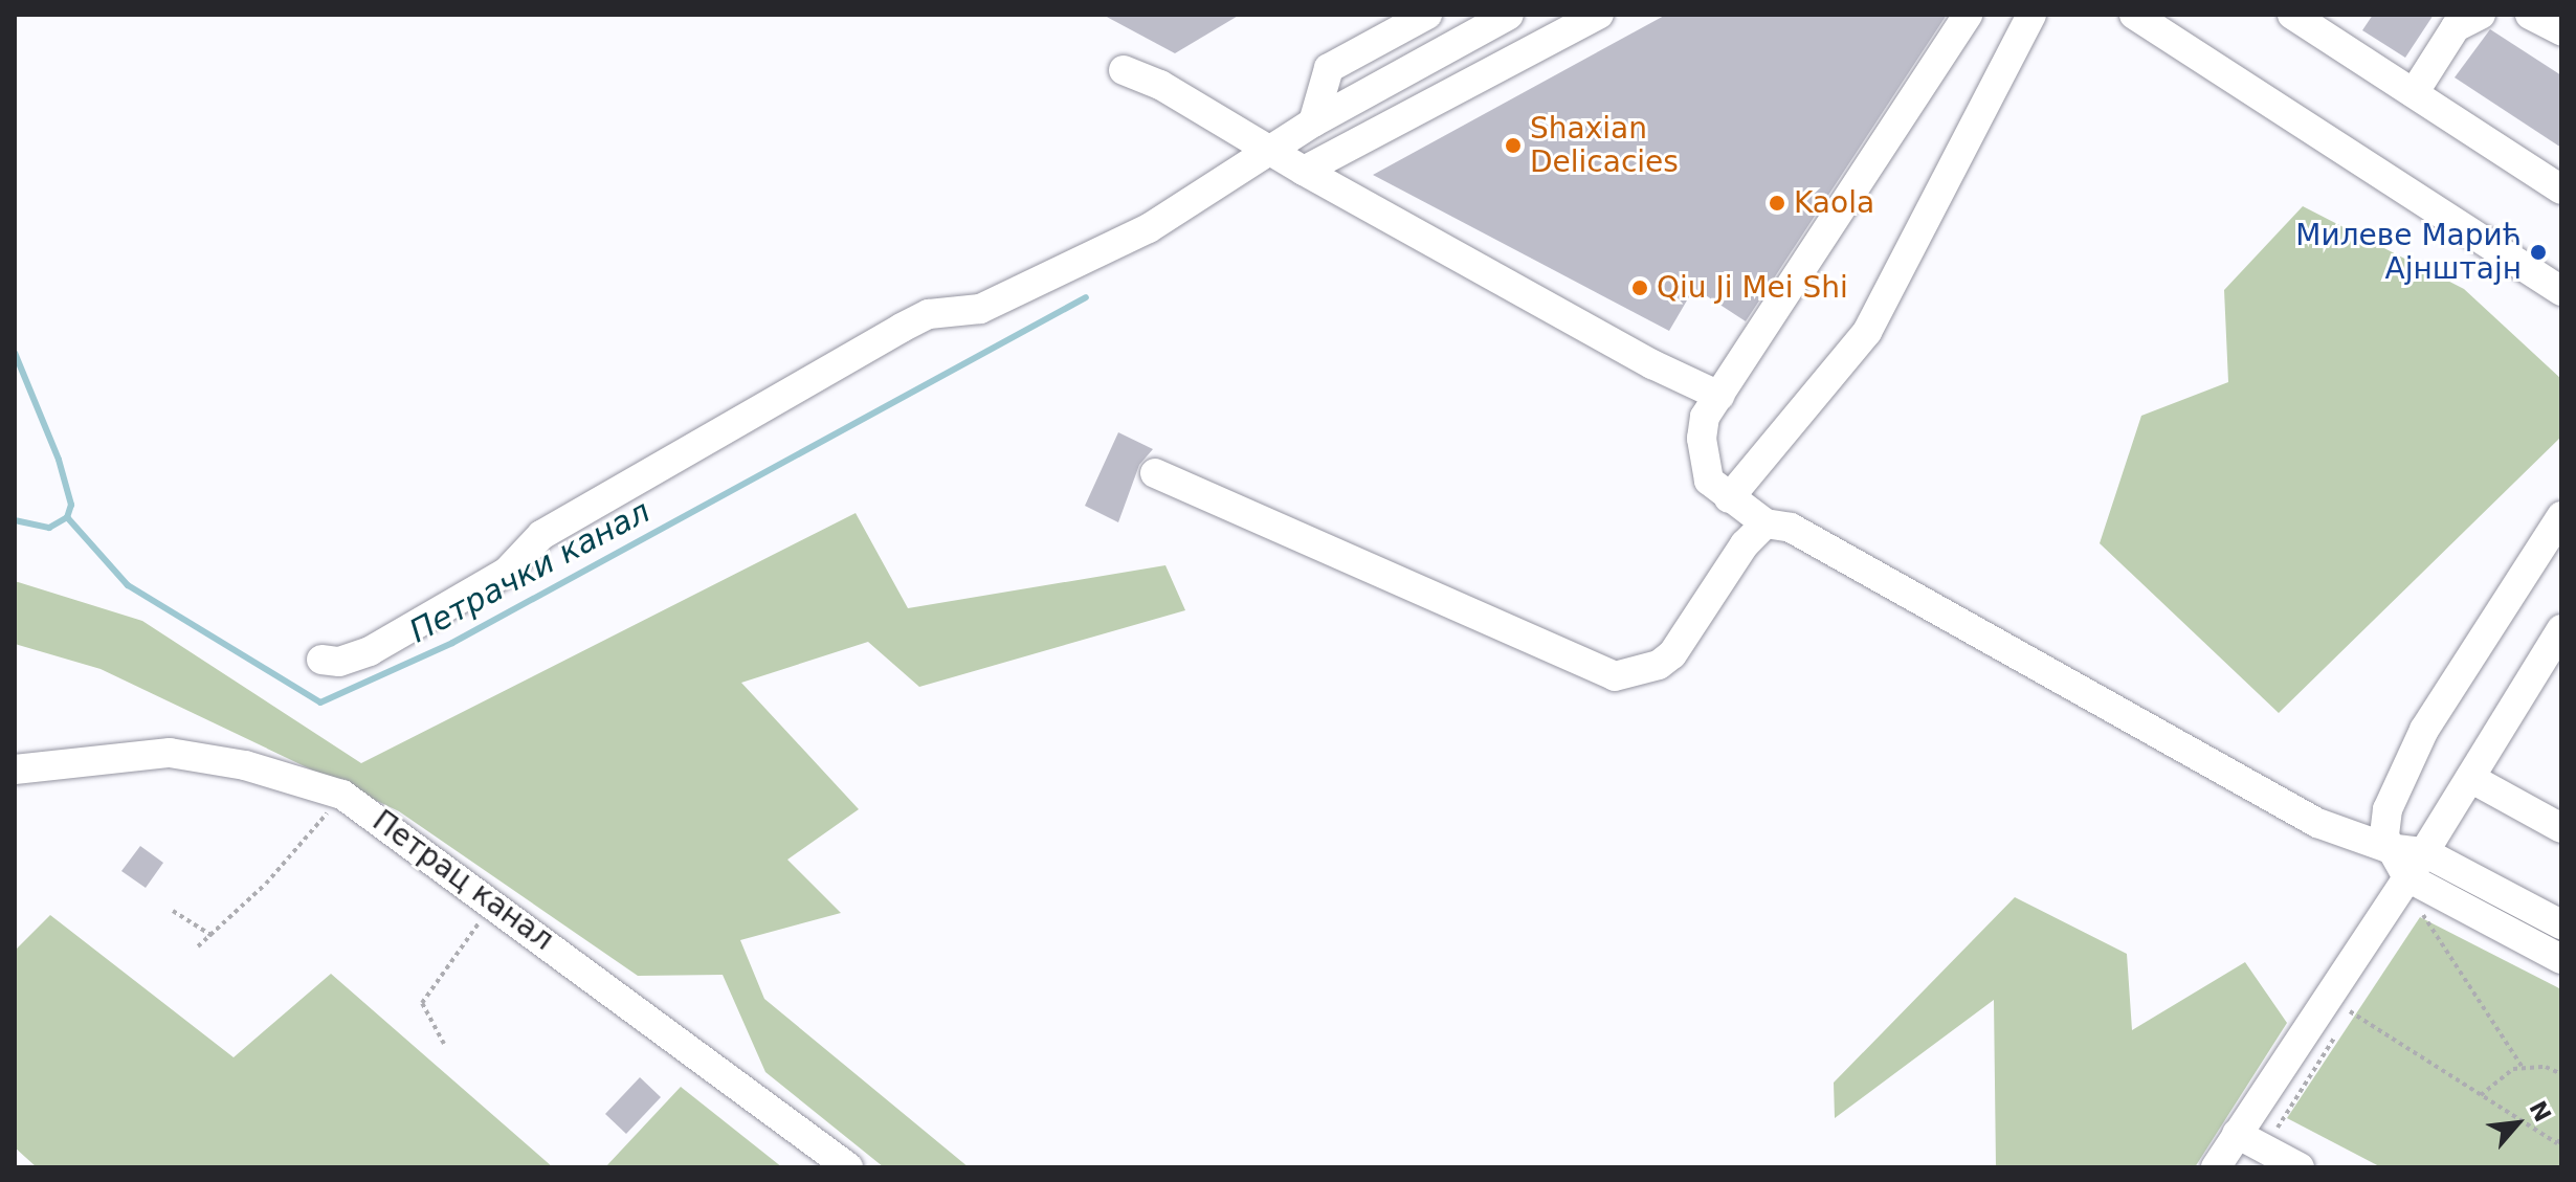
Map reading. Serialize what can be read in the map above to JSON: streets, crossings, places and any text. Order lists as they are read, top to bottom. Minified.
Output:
{"streets":{"street":["Петрац канал"]},"water":["Петрачки канал"],"places":["Shaxian Delicacies","Kaola","Милеве Марић Ајнштајн","Qiu Ji Mei Shi"],"north":"top right"}
